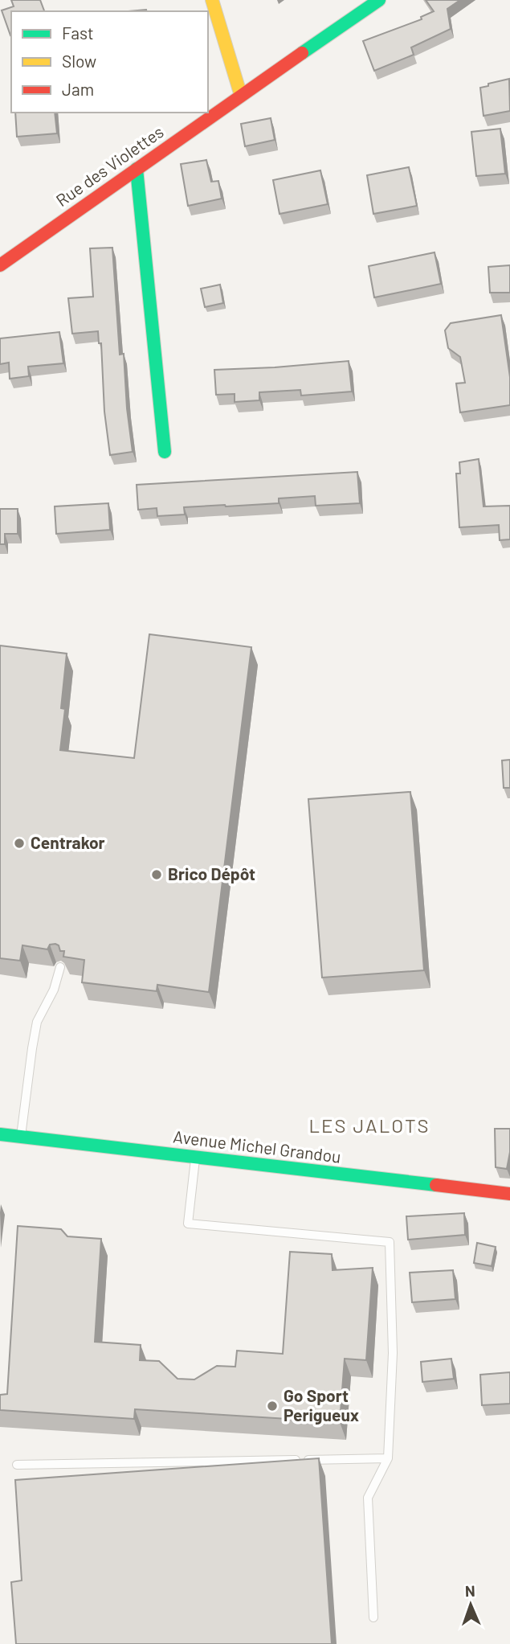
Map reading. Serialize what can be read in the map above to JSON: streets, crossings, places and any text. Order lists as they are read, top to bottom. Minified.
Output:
{"streets":{"street":["Rue des Violettes","Avenue Michel Grandou"]},"districts":["LES JALOTS"],"places":["Centrakor","Brico Dépôt","Go Sport Perigueux"],"legend":["Fast","Slow","Jam"],"north":"top"}
